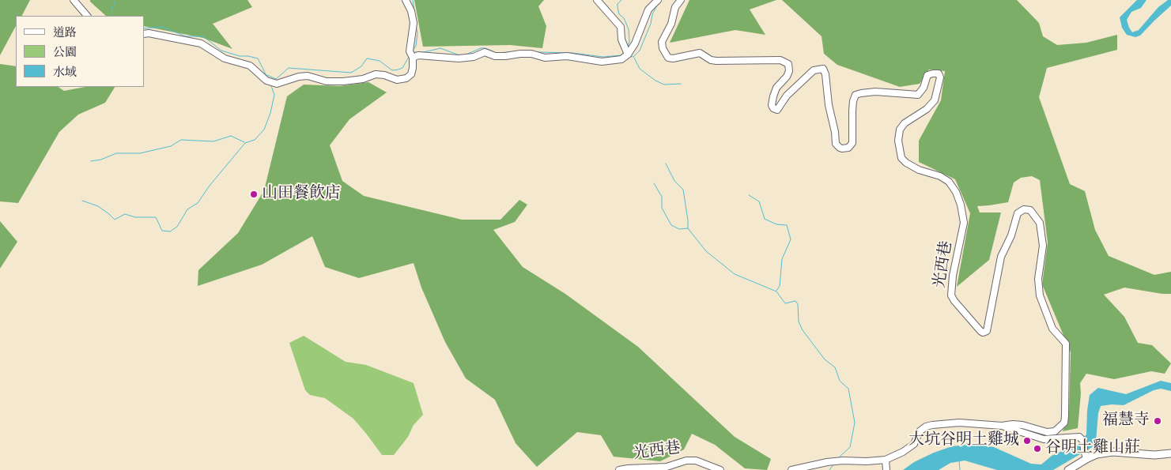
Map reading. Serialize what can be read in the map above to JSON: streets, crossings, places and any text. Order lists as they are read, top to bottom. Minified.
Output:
{"streets":{"street":["光西巷"]},"places":["山田餐飲店","福慧寺","大坑谷明土雞城","谷明土雞山莊"],"legend":["道路","公園","水域"]}
